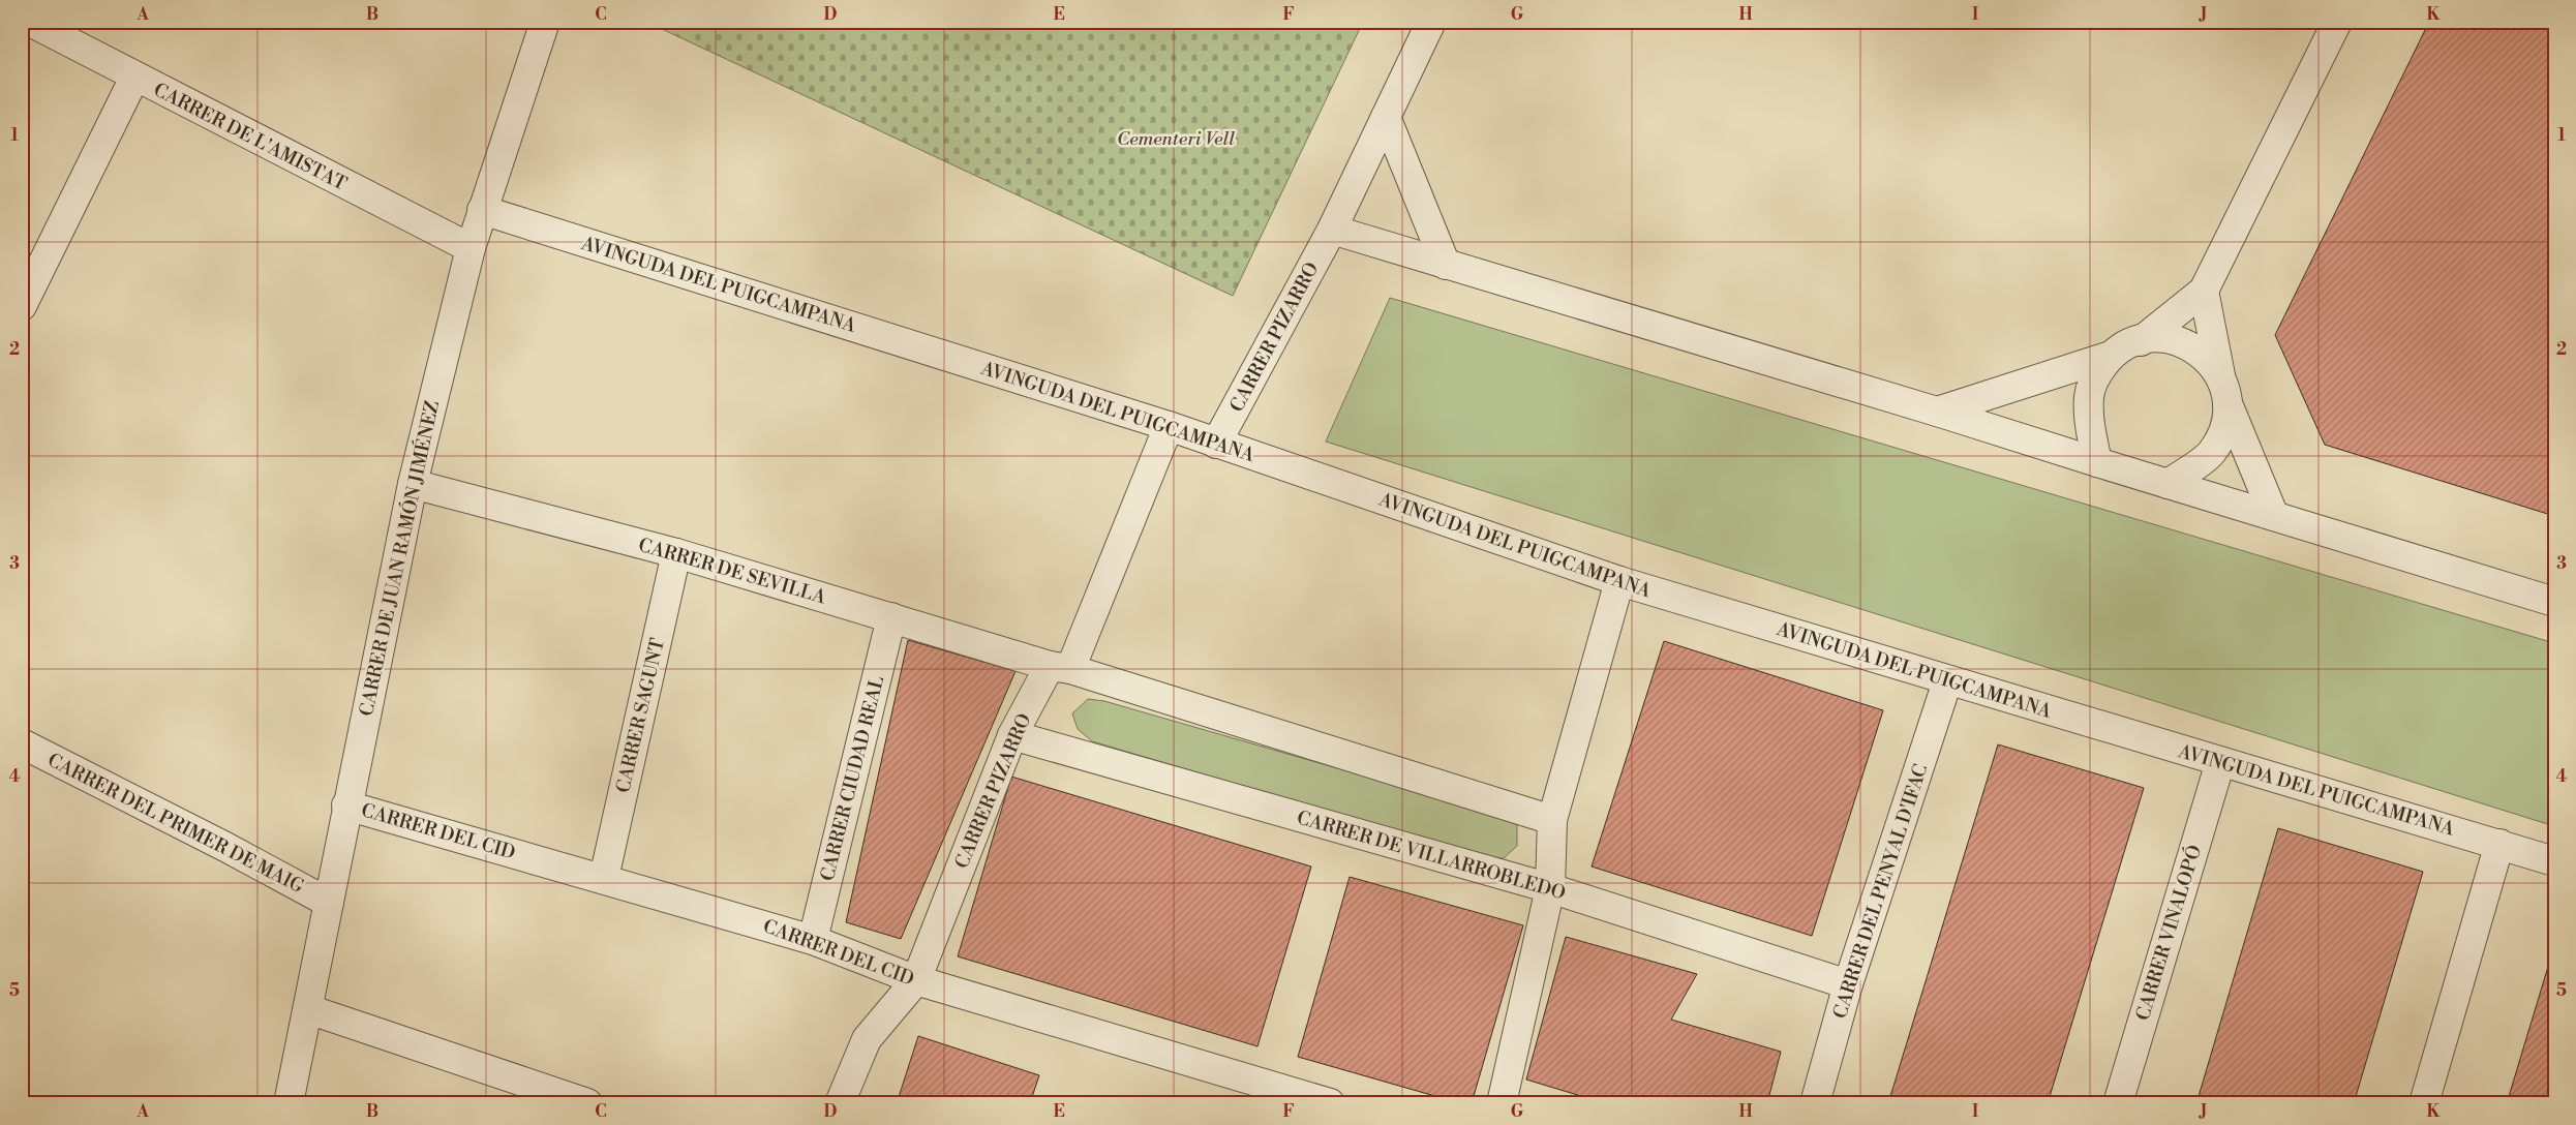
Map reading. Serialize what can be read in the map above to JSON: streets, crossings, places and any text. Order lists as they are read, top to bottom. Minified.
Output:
{"streets":{"street":["CARRER DE L'AMISTAT","AVINGUDA DEL PUIGCAMPANA","CARRER PIZARRO","CARRER DE JUAN RAMÓN JIMÉNEZ","CARRER DE SEVILLA","CARRER SAGUNT","CARRER CIUDAD REAL","CARRER DEL PRIMER DE MAIG","CARRER DEL CID","CARRER DE VILLARROBLEDO","CARRER DEL PENYAL D'IFAC","CARRER VINALOPÓ"]},"crossings":[["CARRER DE L'AMISTAT","CARRER DE JUAN RAMÓN JIMÉNEZ"],["AVINGUDA DEL PUIGCAMPANA","CARRER PIZARRO"],["AVINGUDA DEL PUIGCAMPANA","CARRER DE JUAN RAMÓN JIMÉNEZ"],["AVINGUDA DEL PUIGCAMPANA","CARRER DEL PENYAL D'IFAC"],["AVINGUDA DEL PUIGCAMPANA","CARRER VINALOPÓ"],["CARRER PIZARRO","CARRER DE SEVILLA"],["CARRER PIZARRO","CARRER DEL CID"],["CARRER PIZARRO","CARRER DE VILLARROBLEDO"],["CARRER DE JUAN RAMÓN JIMÉNEZ","CARRER DE SEVILLA"],["CARRER DE JUAN RAMÓN JIMÉNEZ","CARRER DEL PRIMER DE MAIG"],["CARRER DE JUAN RAMÓN JIMÉNEZ","CARRER DEL CID"],["CARRER DE SEVILLA","CARRER SAGUNT"],["CARRER DE SEVILLA","CARRER CIUDAD REAL"],["CARRER SAGUNT","CARRER DEL CID"],["CARRER CIUDAD REAL","CARRER DEL CID"],["CARRER DE VILLARROBLEDO","CARRER DEL PENYAL D'IFAC"]],"parks":["Cementeri Vell"],"grid":{"columns":["A","B","C","D","E","F","G","H","I","J","K"],"rows":["1","2","3","4","5"]}}
